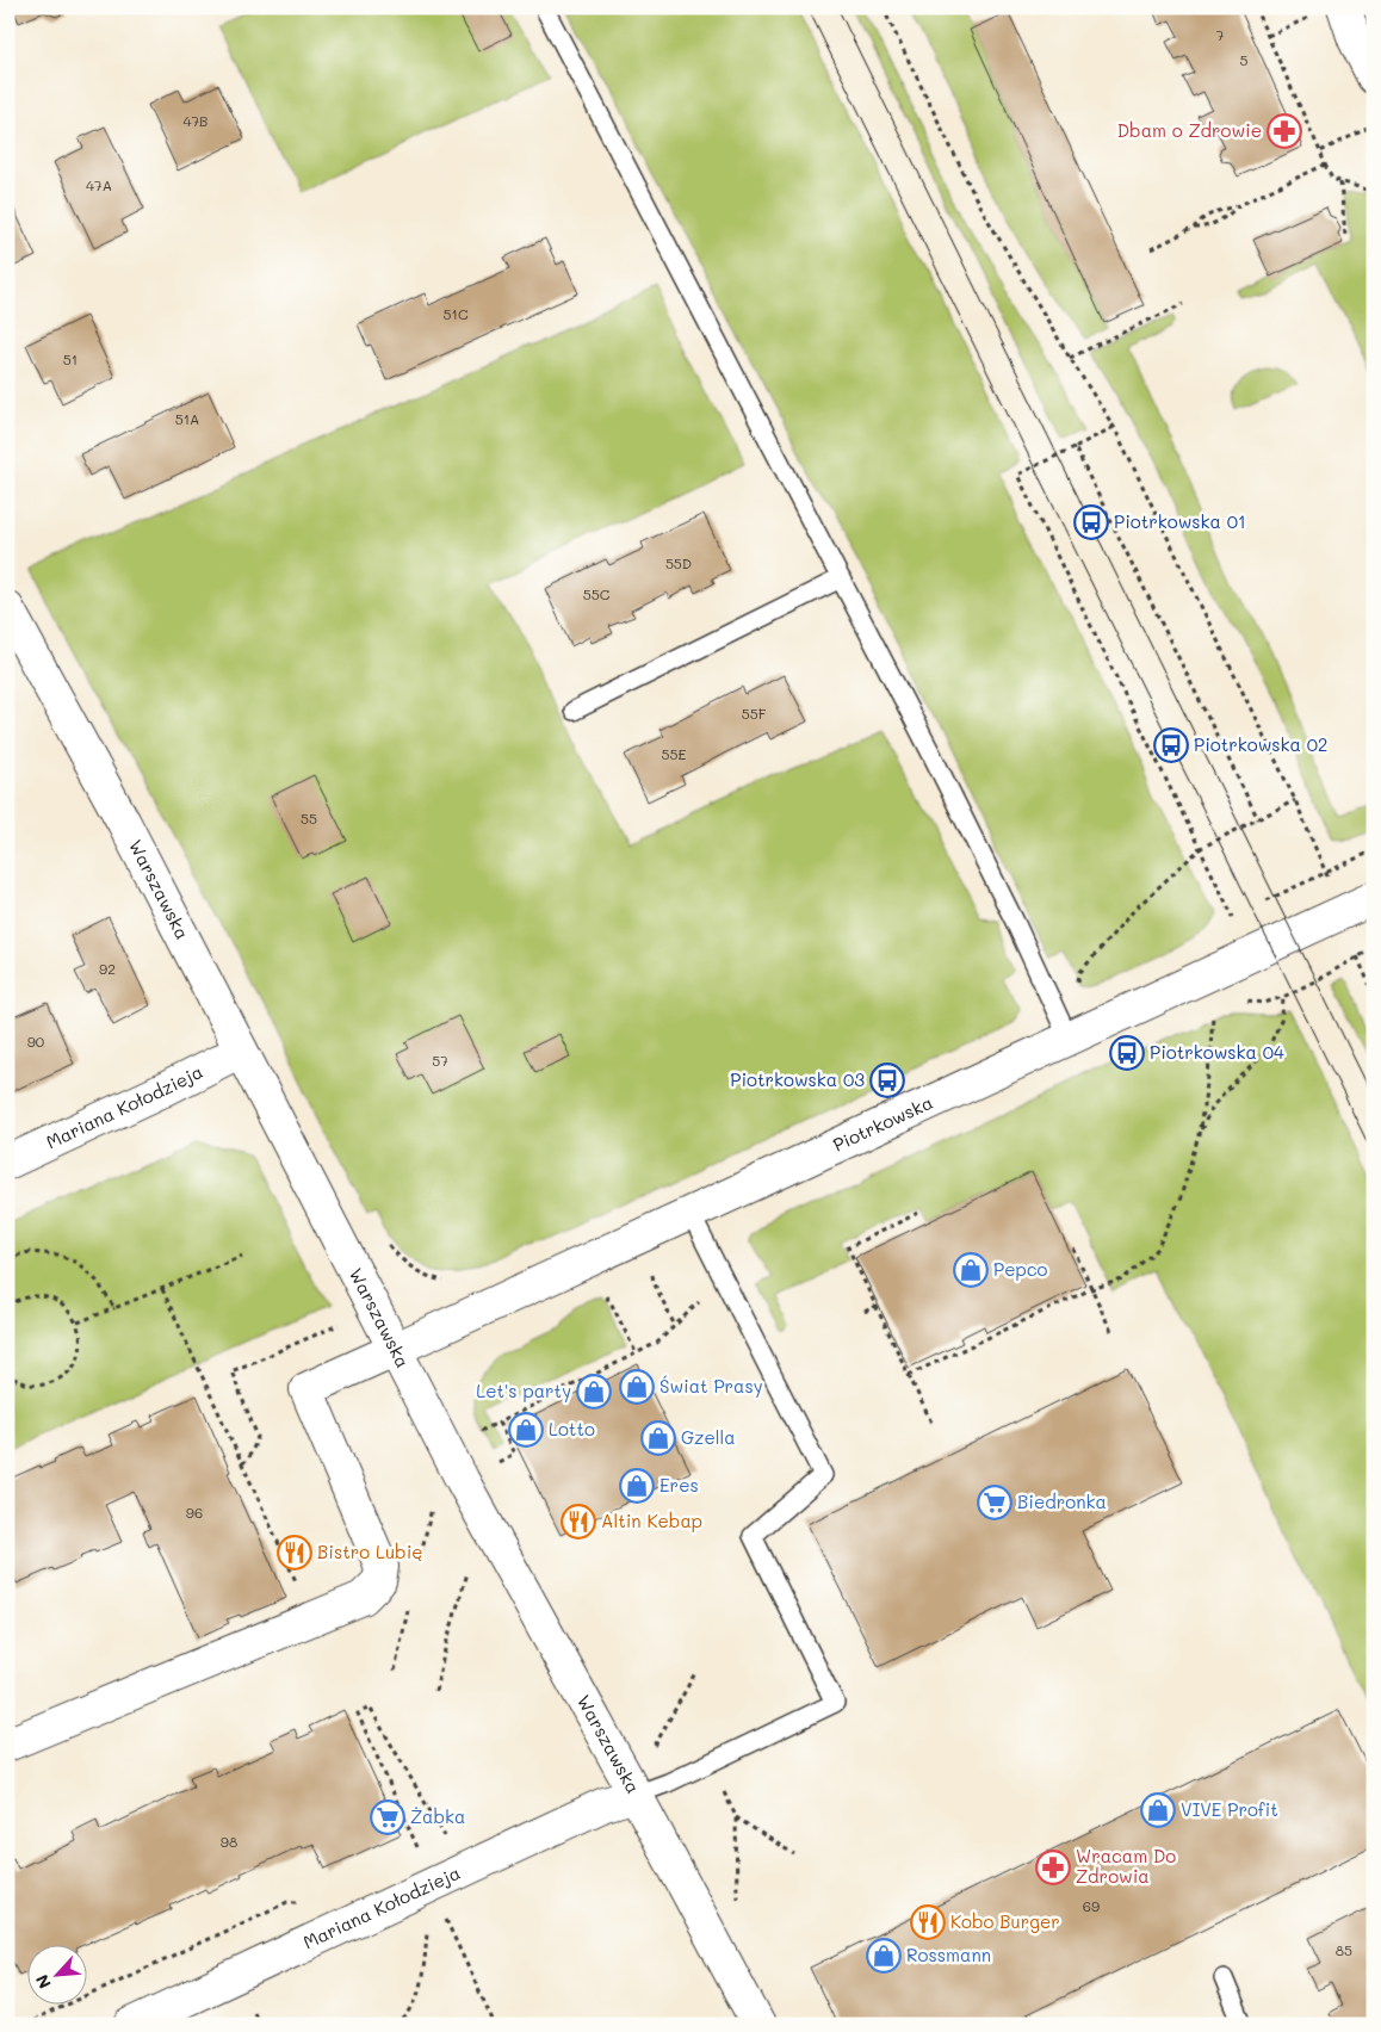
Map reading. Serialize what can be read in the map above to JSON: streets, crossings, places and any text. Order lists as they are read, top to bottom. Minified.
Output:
{"streets":{"street":["Warszawska","Mariana Kołodzieja","Piotrkowska"]},"crossings":[["Warszawska","Mariana Kołodzieja"],["Warszawska","Piotrkowska"]],"places":{"pharmacy":["Dbam o Zdrowie","Wracam Do Zdrowia"],"bus stop":["Piotrkowska 01","Piotrkowska 02","Piotrkowska 04","Piotrkowska 03"],"shop":["Pepco","Świat Prasy","Let's party","Lotto","Gzella","Eres","VIVE Profit","Rossmann"],"supermarket":["Biedronka","Żabka"],"restaurant":["Altin Kebap","Bistro Lubię","Kobo Burger"]},"house_numbers":["7","5","47B","47A","51C","51","51A","55D","55C","55F","55E","55","92","90","57","96","98","69","85"],"north":"bottom left"}
